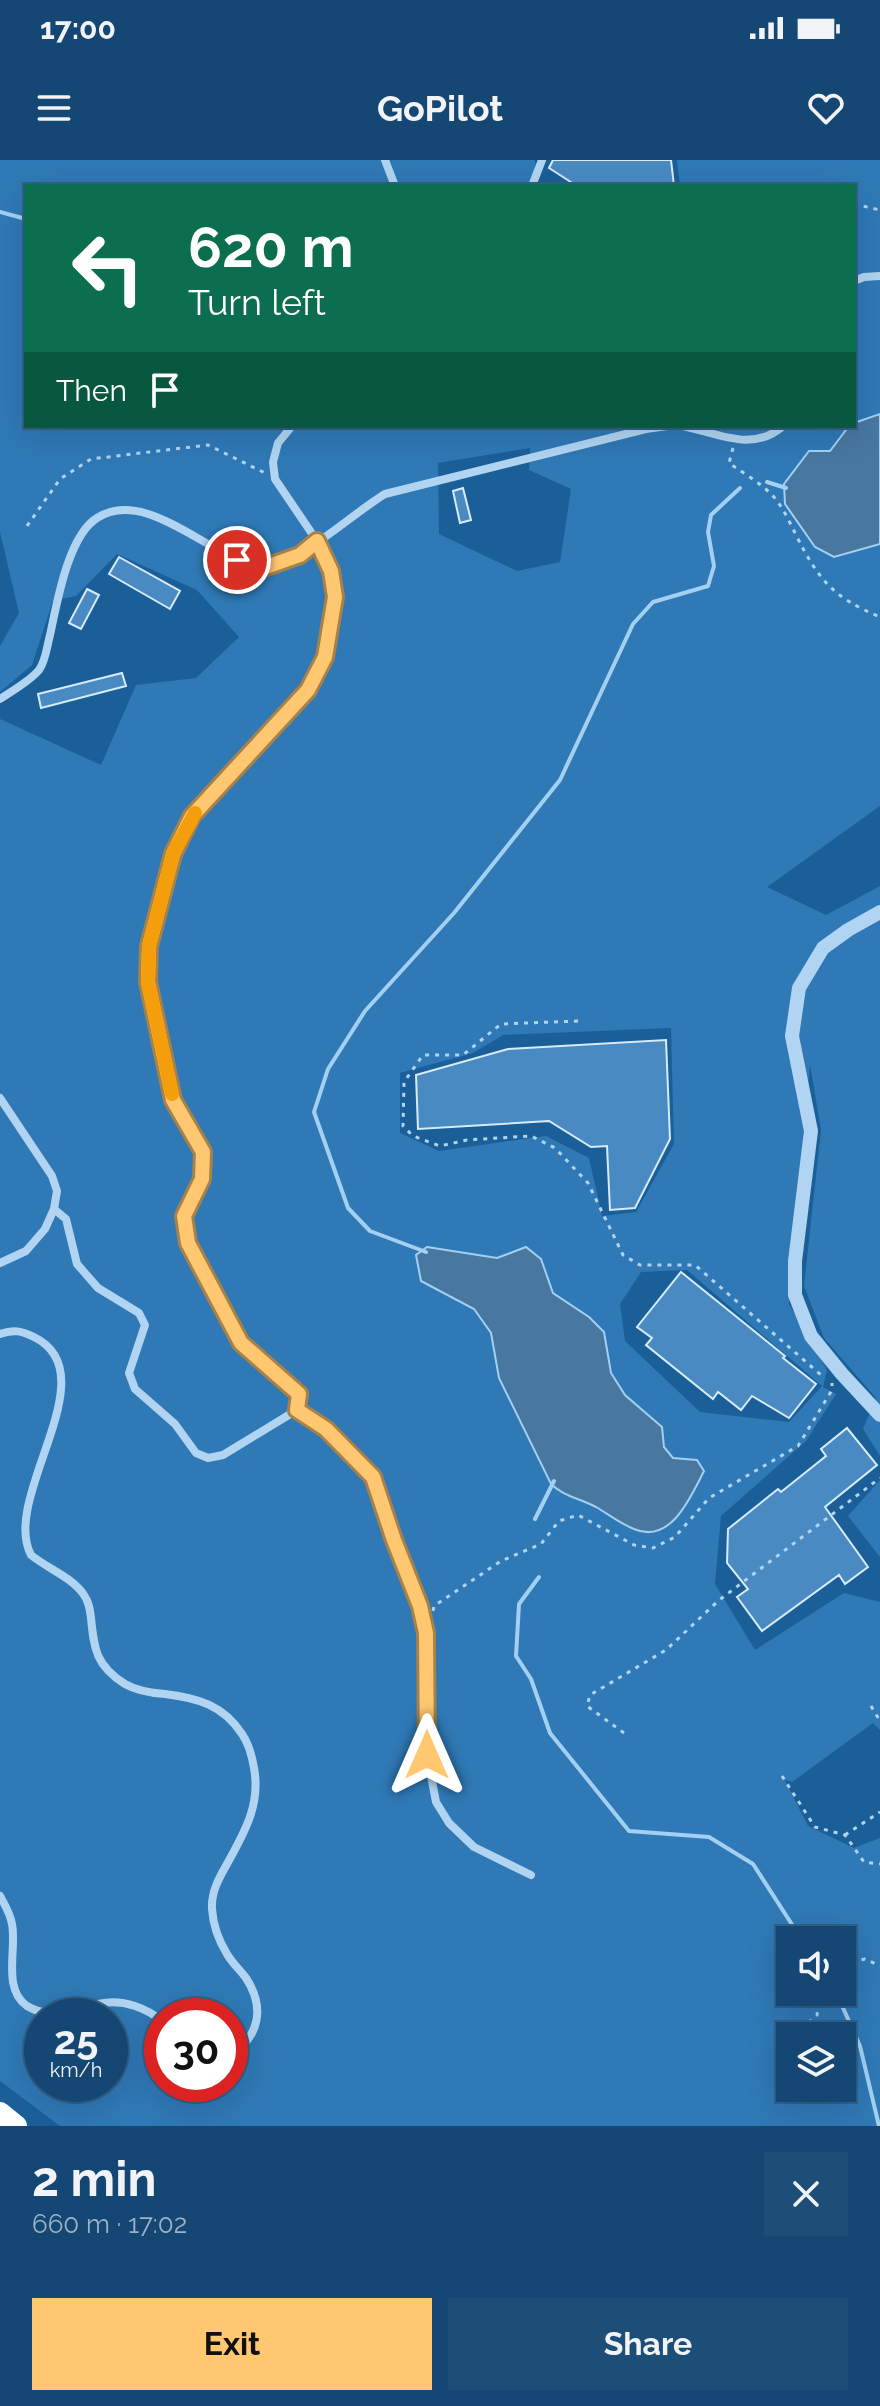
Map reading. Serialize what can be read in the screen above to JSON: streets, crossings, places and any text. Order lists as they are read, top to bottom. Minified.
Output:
{"page":{"status":"17:00","header":"GoPilot","turn":["620 m","Turn left"],"then":"Then","speed":"25 km/h","limit":"30","heading":["2 min","660 m · 17:02"],"buttons":["Exit","Share"]}}
